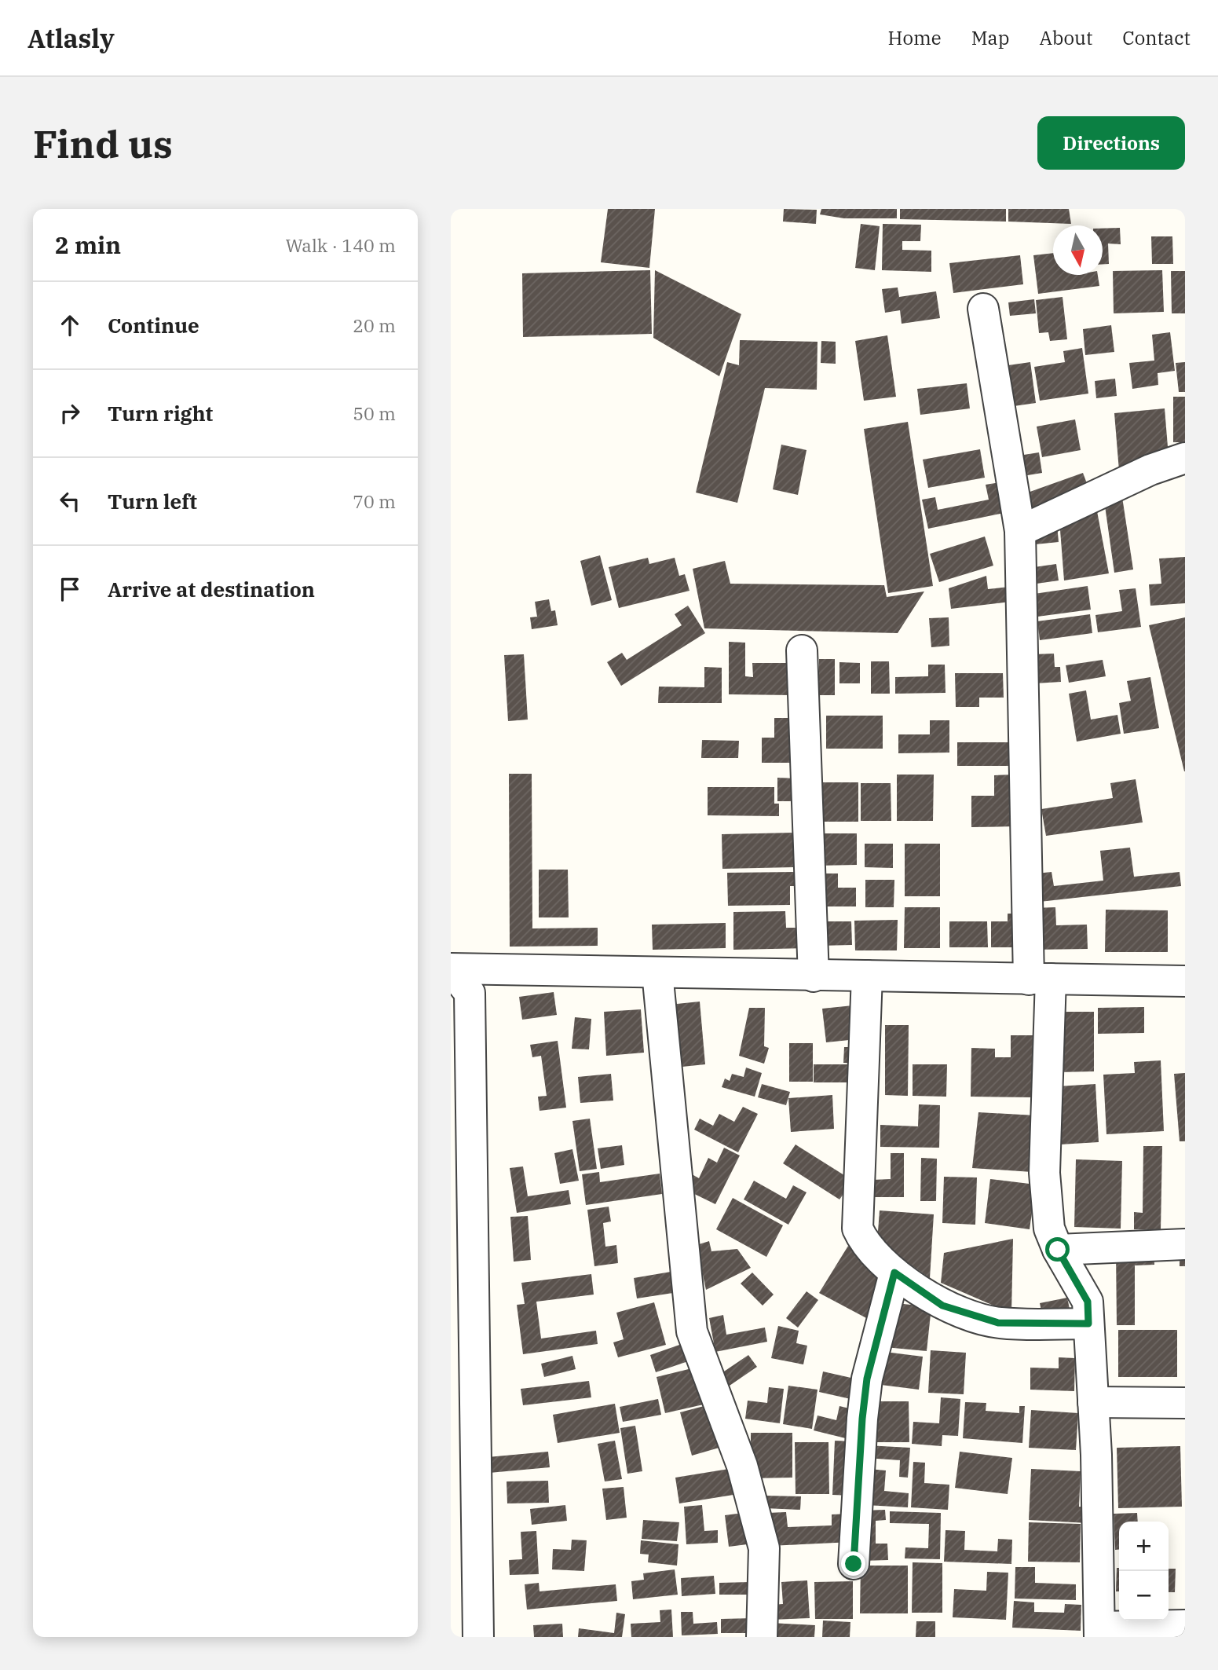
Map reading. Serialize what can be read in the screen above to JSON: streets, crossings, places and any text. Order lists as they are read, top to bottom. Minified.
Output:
{"north":"bottom","page":{"header":"Atlasly","nav":["Home","Map","About","Contact"],"buttons":"Directions","title":"Find us","heading":["2 min","Walk · 140 m"],"list":[["Continue","20 m"],["Turn right","50 m"],["Turn left","70 m"],"Arrive at destination"],"map_buttons":["+","−"]}}
